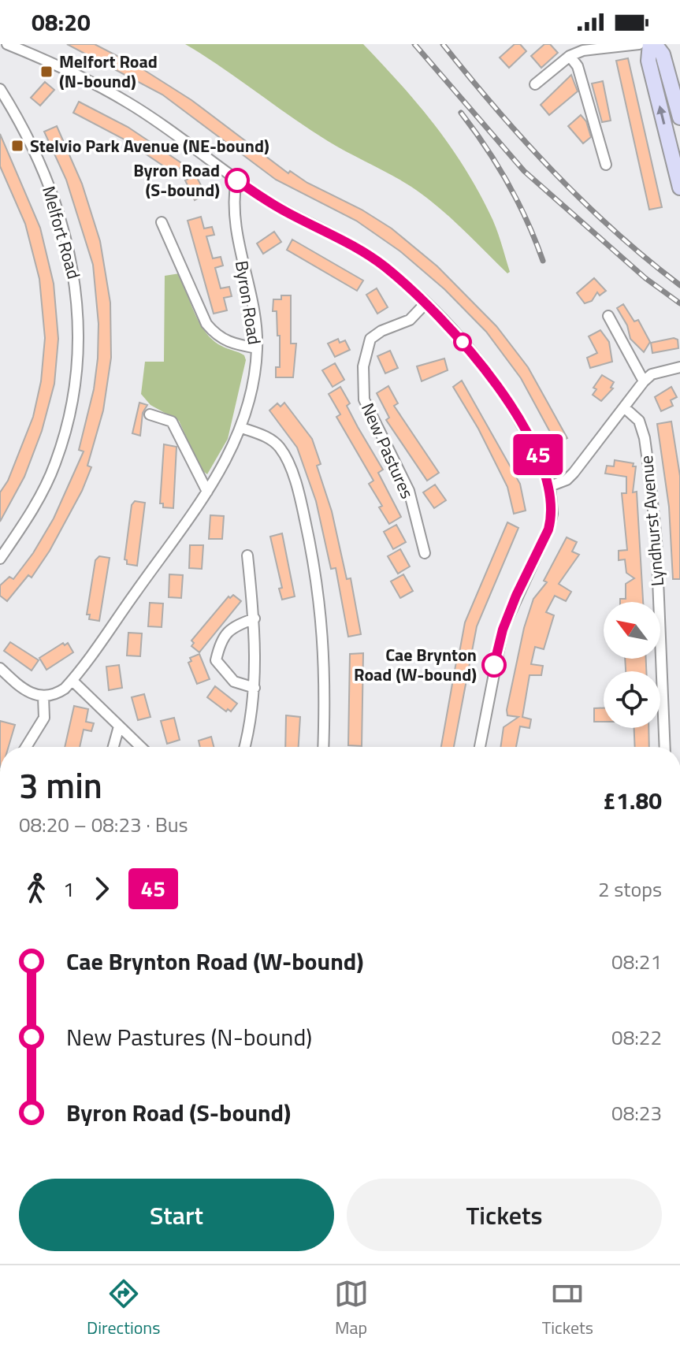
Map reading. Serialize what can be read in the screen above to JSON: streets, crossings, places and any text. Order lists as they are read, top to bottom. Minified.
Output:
{"streets":{"street":["Melfort Road","Byron Road","New Pastures","Lyndhurst Avenue"]},"places":{"transit":["Melfort Road (N-bound)","Stelvio Park Avenue (NE-bound)"],"other":["Byron Road (S-bound)","Cae Brynton Road (W-bound)"]},"lines":["bus line 45"],"north":"top left","page":{"status":"08:20","on_map":"45","heading":["3 min","08:20 – 08:23 · Bus","£1.80"],"legs":["1","45","2 stops"],"list":[{"name":"Cae Brynton Road (W-bound)","value":"08:21"},{"name":"New Pastures (N-bound)","value":"08:22"},{"name":"Byron Road (S-bound)","value":"08:23"}],"buttons":["Start","Tickets"],"tabs":["Directions","Map","Tickets"]}}
